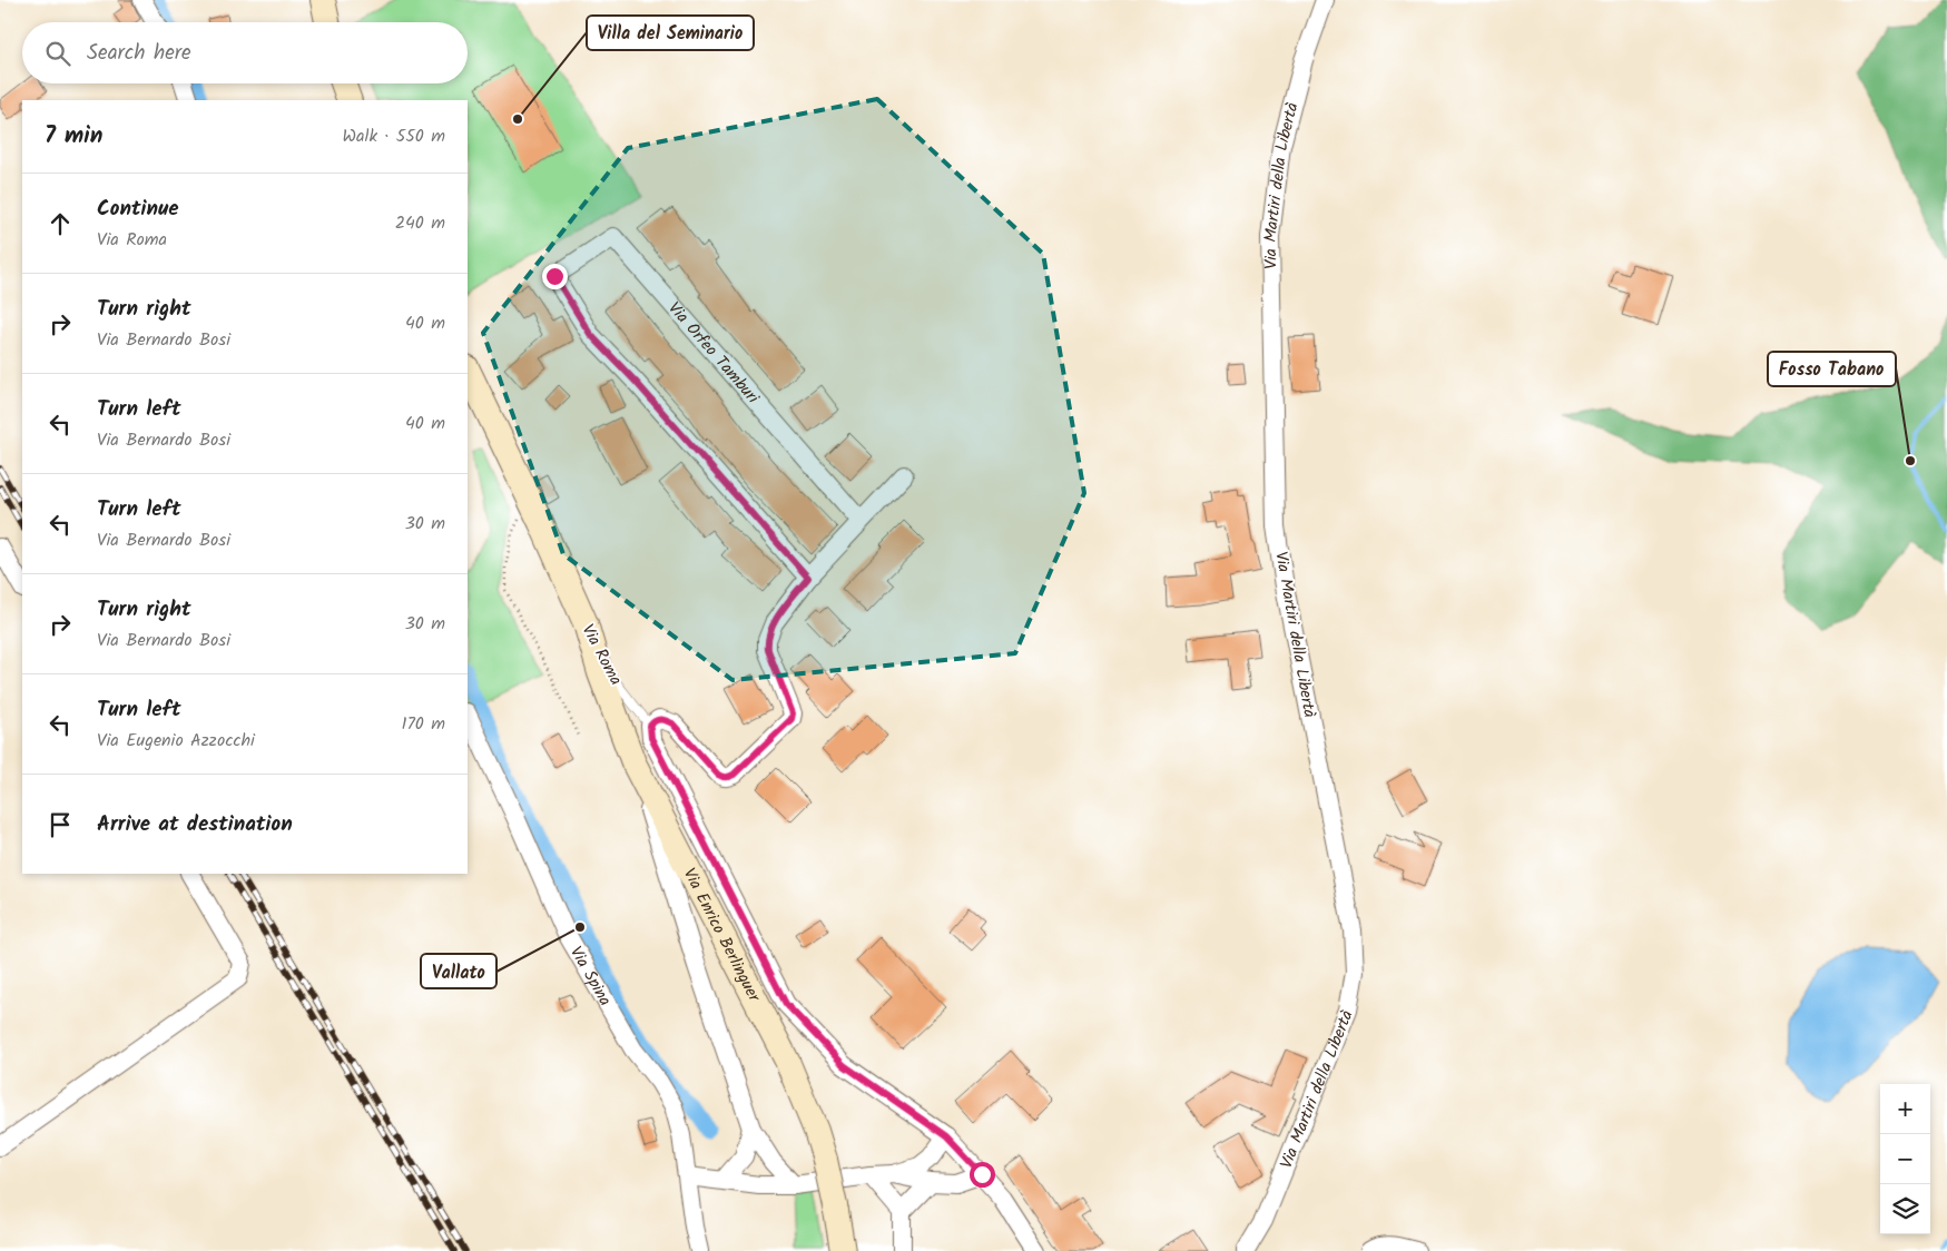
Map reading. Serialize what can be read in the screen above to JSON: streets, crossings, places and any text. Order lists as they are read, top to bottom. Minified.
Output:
{"streets":{"main road":["Via Roma","Via Enrico Berlinguer"],"street":["Via Martiri della Libertà","Via Orfeo Tamburi","Via Spina"]},"crossings":[["Via Roma","Via Enrico Berlinguer"]],"places":["Villa del Seminario","Fosso Tabano","Vallato"],"page":{"search":"Search here","heading":["7 min","Walk · 550 m"],"list":[["Continue","Via Roma","240 m"],["Turn right","Via Bernardo Bosi","40 m"],["Turn left","Via Bernardo Bosi","40 m"],["Turn left","Via Bernardo Bosi","30 m"],["Turn right","Via Bernardo Bosi","30 m"],["Turn left","Via Eugenio Azzocchi","170 m"],"Arrive at destination"],"map_buttons":["+","−"]}}
